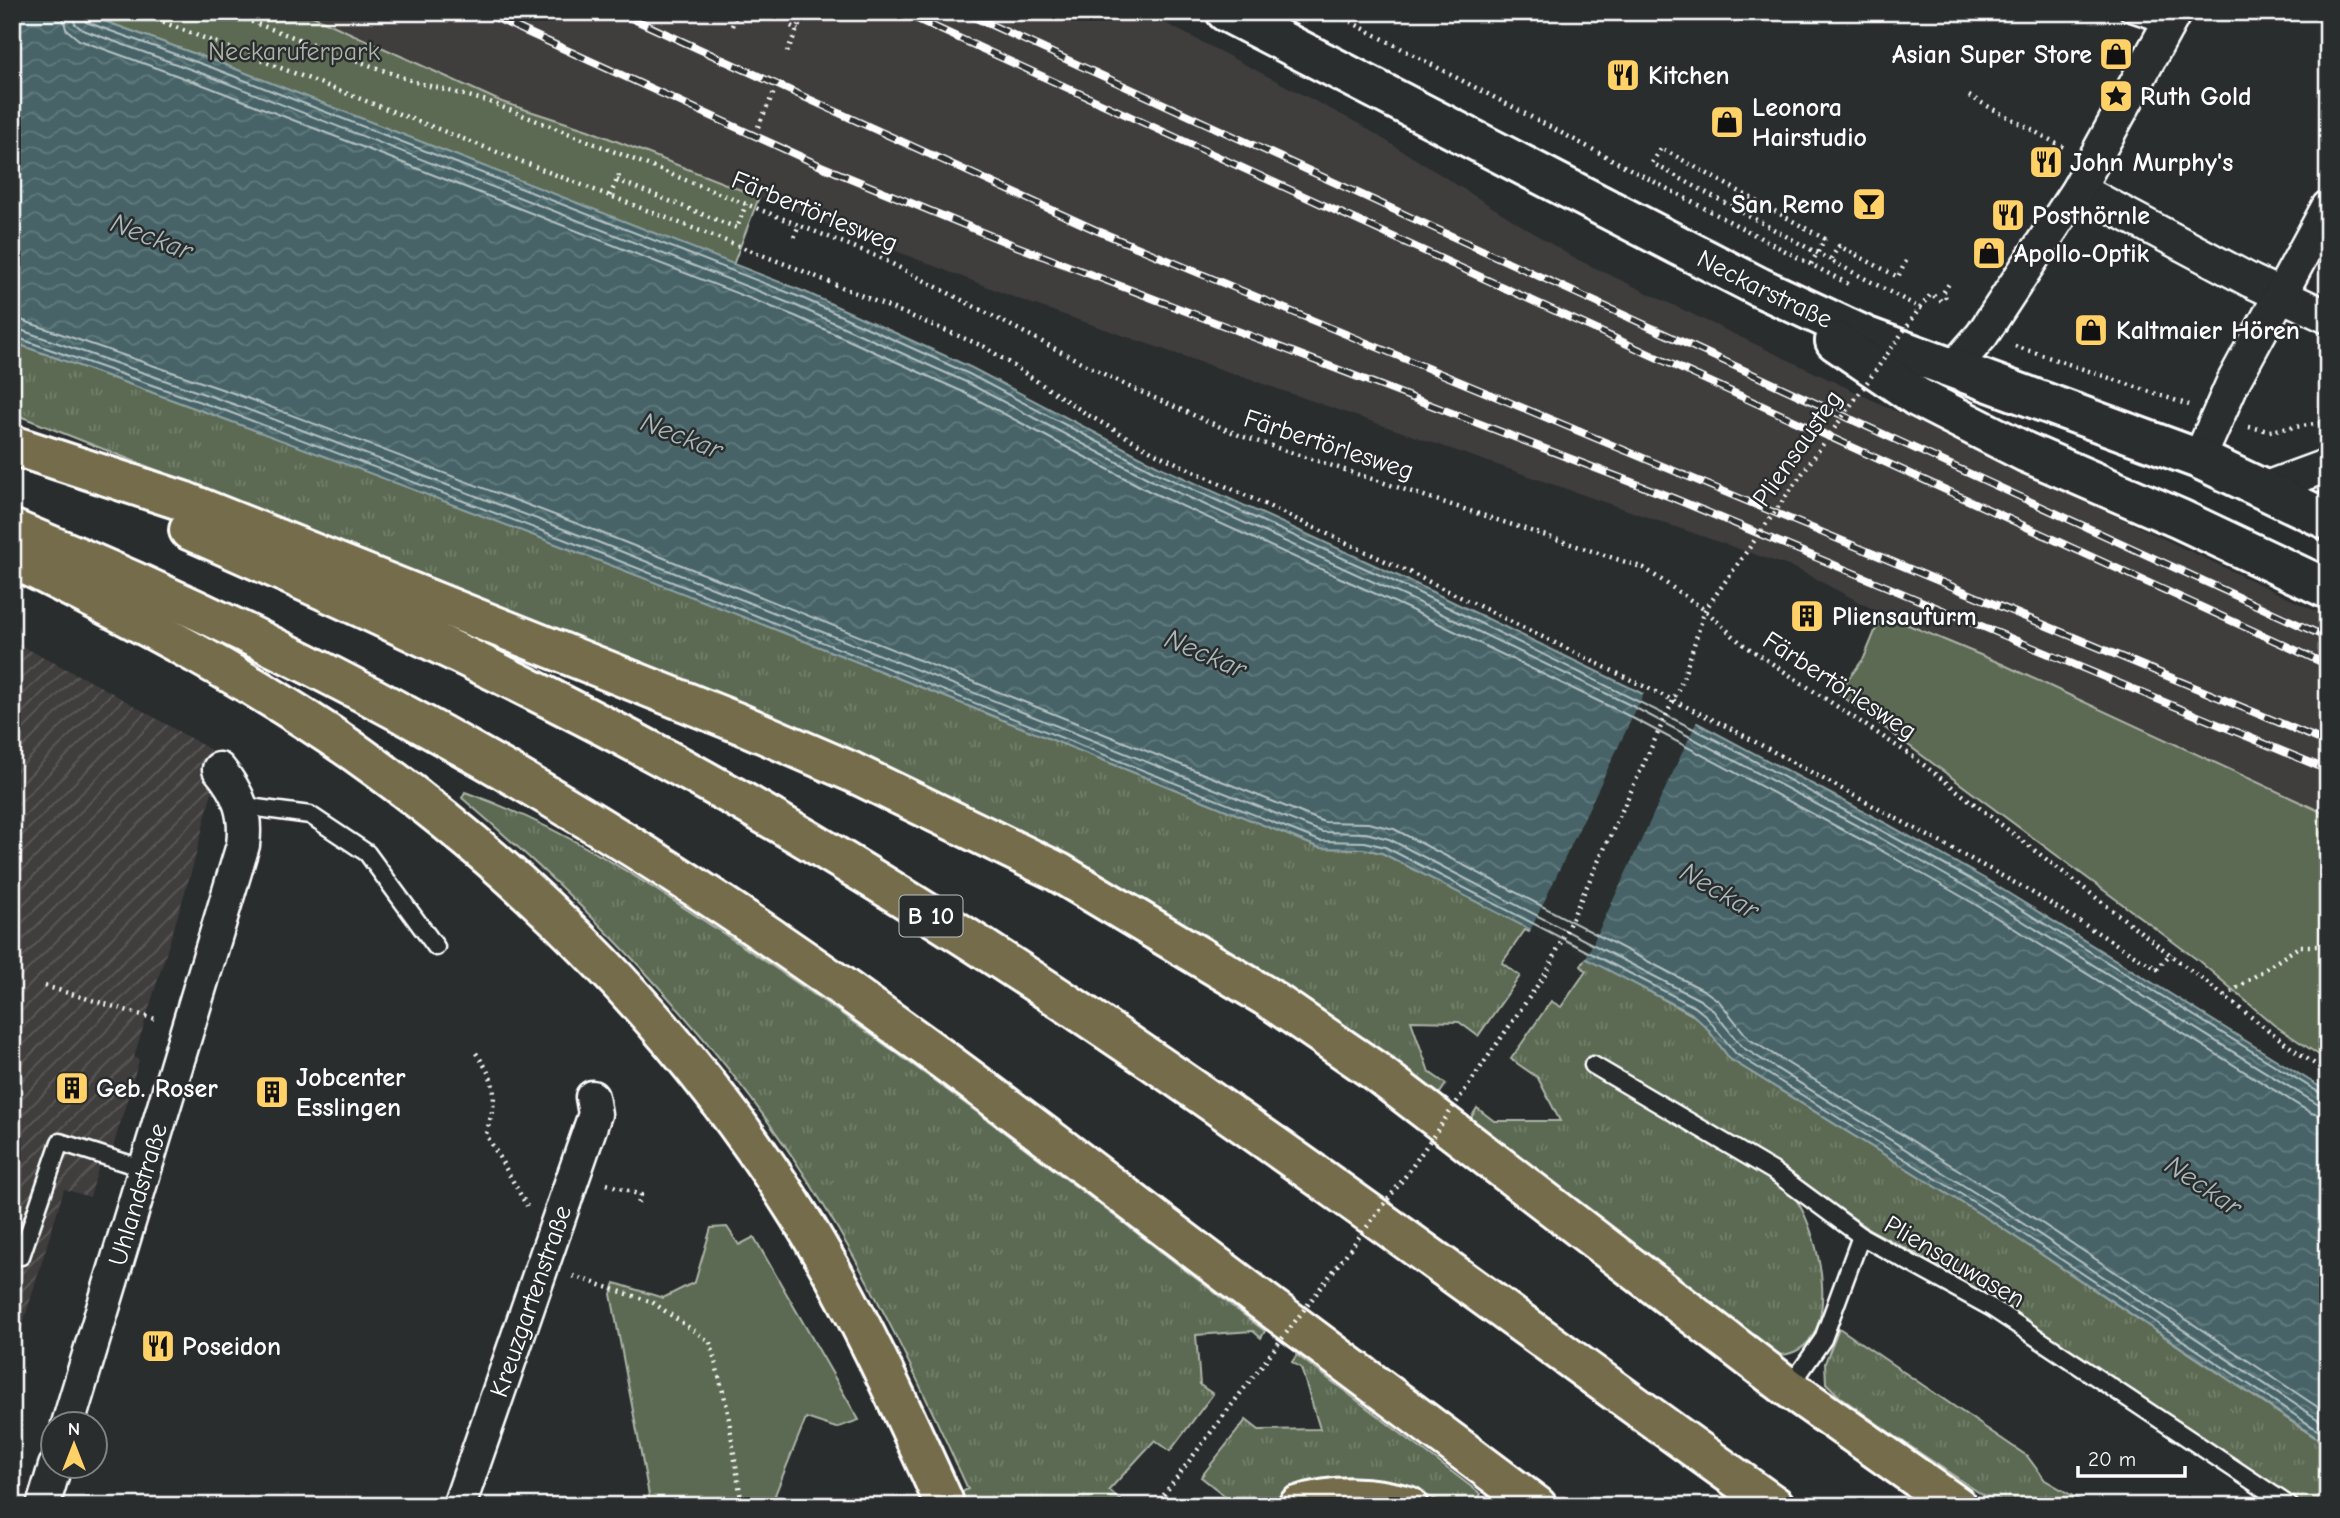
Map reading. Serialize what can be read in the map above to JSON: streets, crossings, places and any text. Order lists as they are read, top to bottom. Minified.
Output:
{"streets":{"highway":["B 10"],"main road":["Neckarstraße"],"street":["Uhlandstraße","Kreuzgartenstraße"],"lane":["Pliensauwasen"],"path":["Färbertörlesweg","Pliensausteg"]},"crossings":[["Färbertörlesweg","Pliensausteg"]],"water":["Neckar"],"parks":["Neckaruferpark"],"places":{"shop":["Asian Super Store","Leonora Hairstudio","Apollo-Optik","Kaltmaier Hören"],"restaurant":["Kitchen","John Murphy's","Posthörnle","Poseidon"],"place":["Ruth Gold"],"bar":["San Remo"],"building":["Pliensauturm","Geb. Roser","Jobcenter Esslingen"]},"scale_bar":"20 m","north":"top"}
